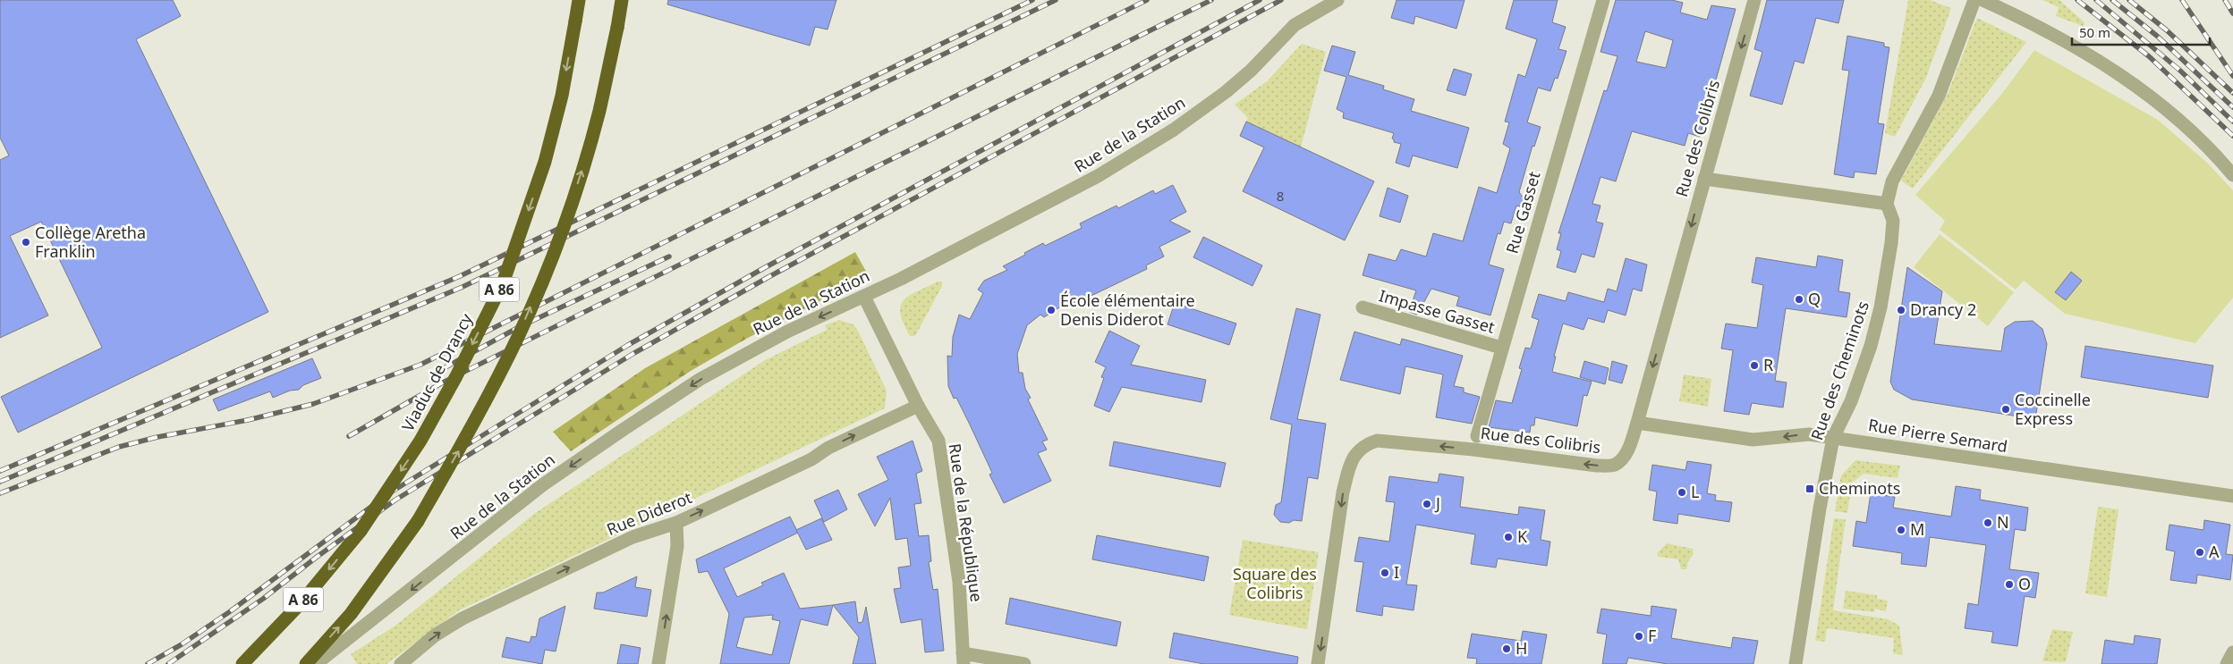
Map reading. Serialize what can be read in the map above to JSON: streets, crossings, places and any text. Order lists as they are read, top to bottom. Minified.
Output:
{"streets":{"highway":["A 86","Viaduc de Drancy"],"street":["Rue de la Station","Rue des Colibris","Rue Gasset","Impasse Gasset","Rue des Cheminots","Rue Pierre Semard","Rue Diderot","Rue de la République"]},"crossings":[["Rue de la Station","Rue de la République"],["Rue des Colibris","Rue Pierre Semard"],["Rue Gasset","Impasse Gasset"],["Rue des Cheminots","Rue Pierre Semard"],["Rue Diderot","Rue de la République"]],"one_way":["Rue de la Station","Rue des Colibris","Rue Diderot"],"parks":["Square des Colibris"],"places":{"other":["Collège Aretha Franklin","Q","École élémentaire Denis Diderot","Drancy 2","R","Coccinelle Express","L","J","N","M","K","A","I","O","F","H"],"transit":["Cheminots"]},"house_numbers":["8"],"scale_bar":"50 m"}
